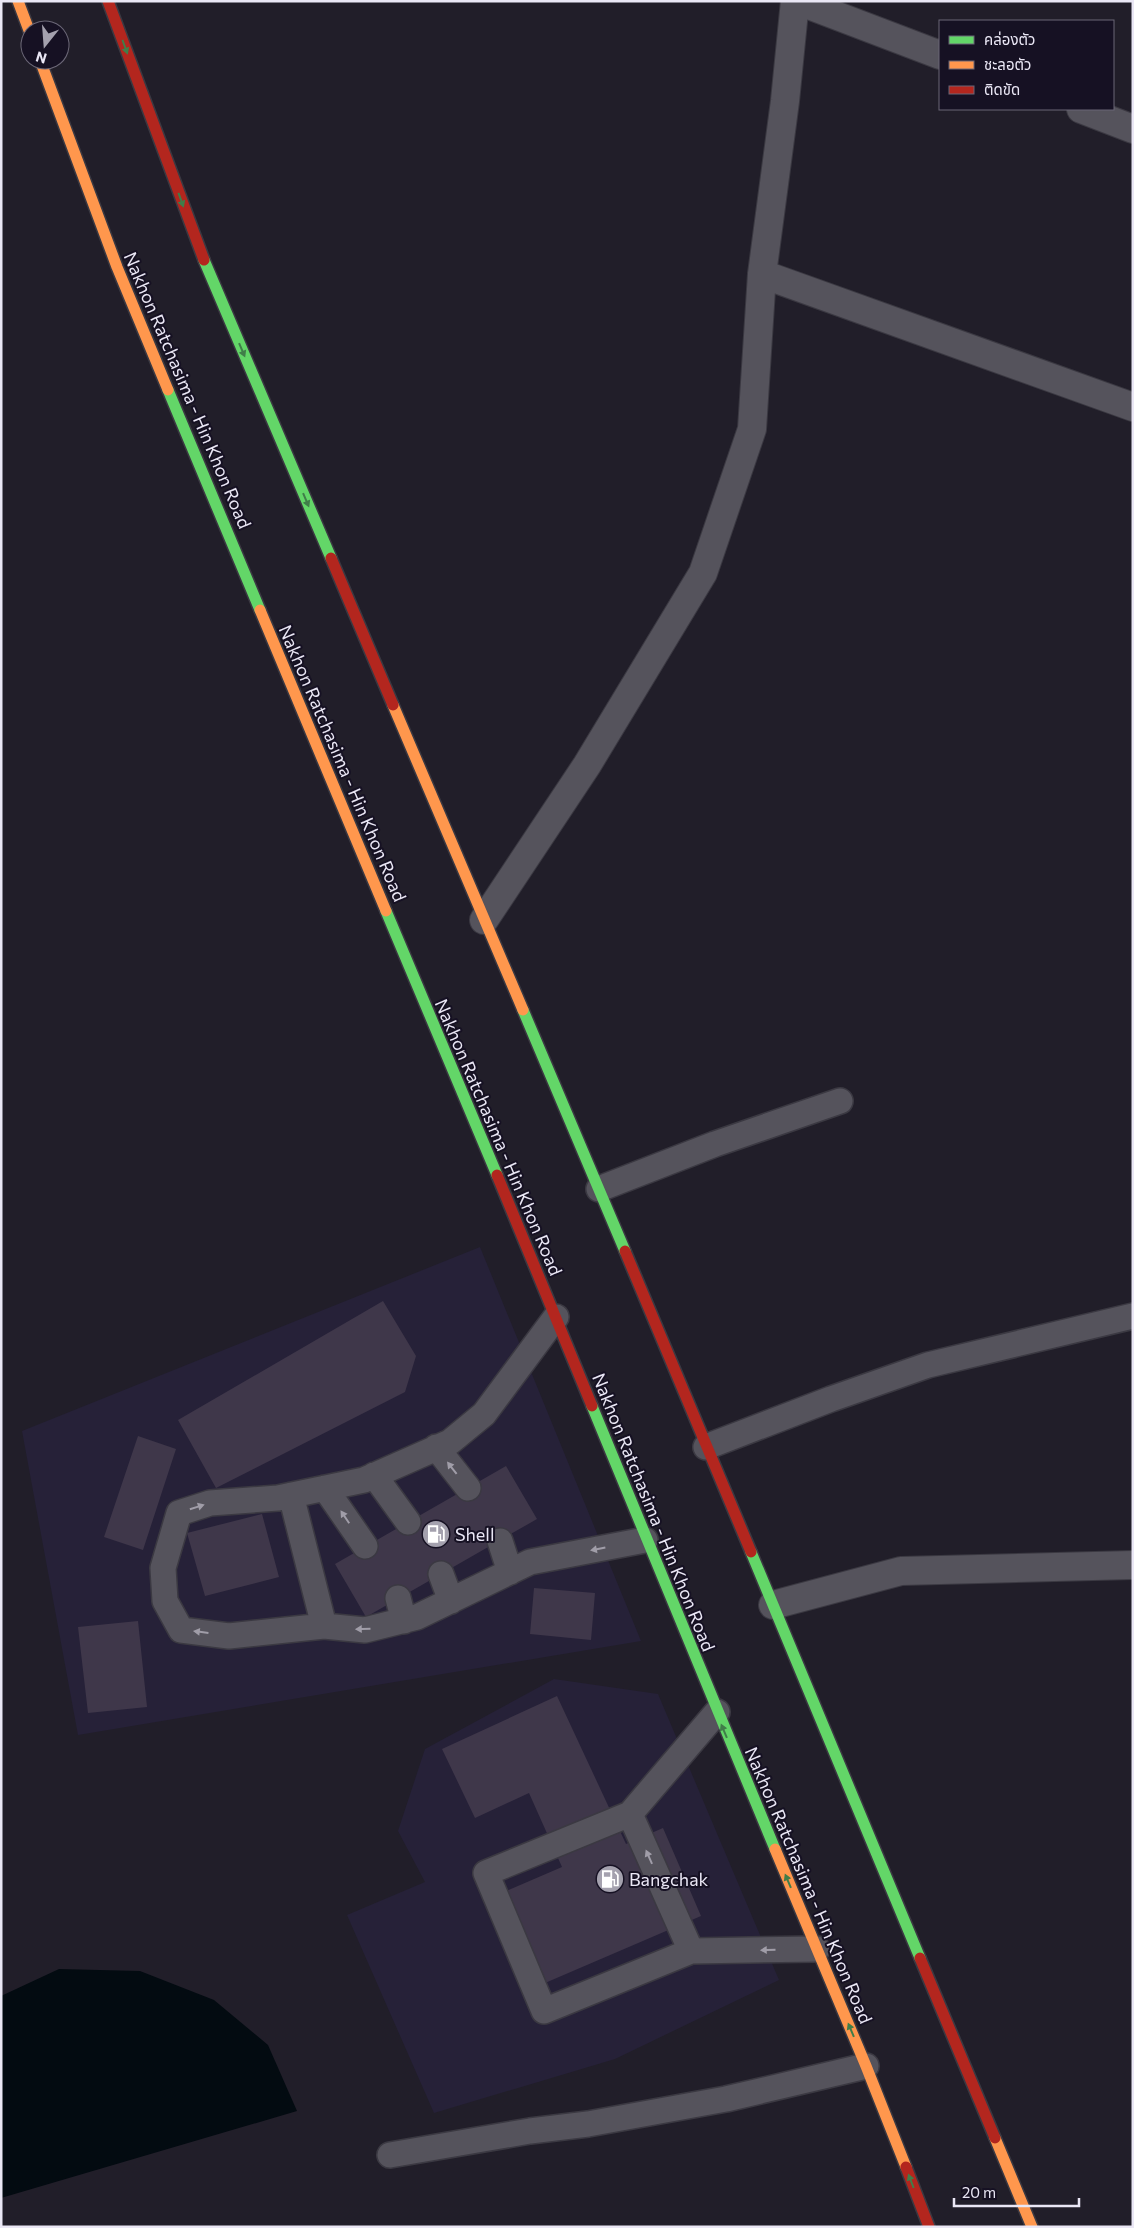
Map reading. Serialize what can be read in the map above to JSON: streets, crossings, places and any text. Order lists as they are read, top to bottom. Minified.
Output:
{"streets":{"main road":["Nakhon Ratchasima - Hin Khon Road"]},"places":{"fuel station":["Shell","Bangchak"]},"legend":["คล่องตัว","ชะลอตัว","ติดขัด"],"scale_bar":"20 m","north":"bottom"}
